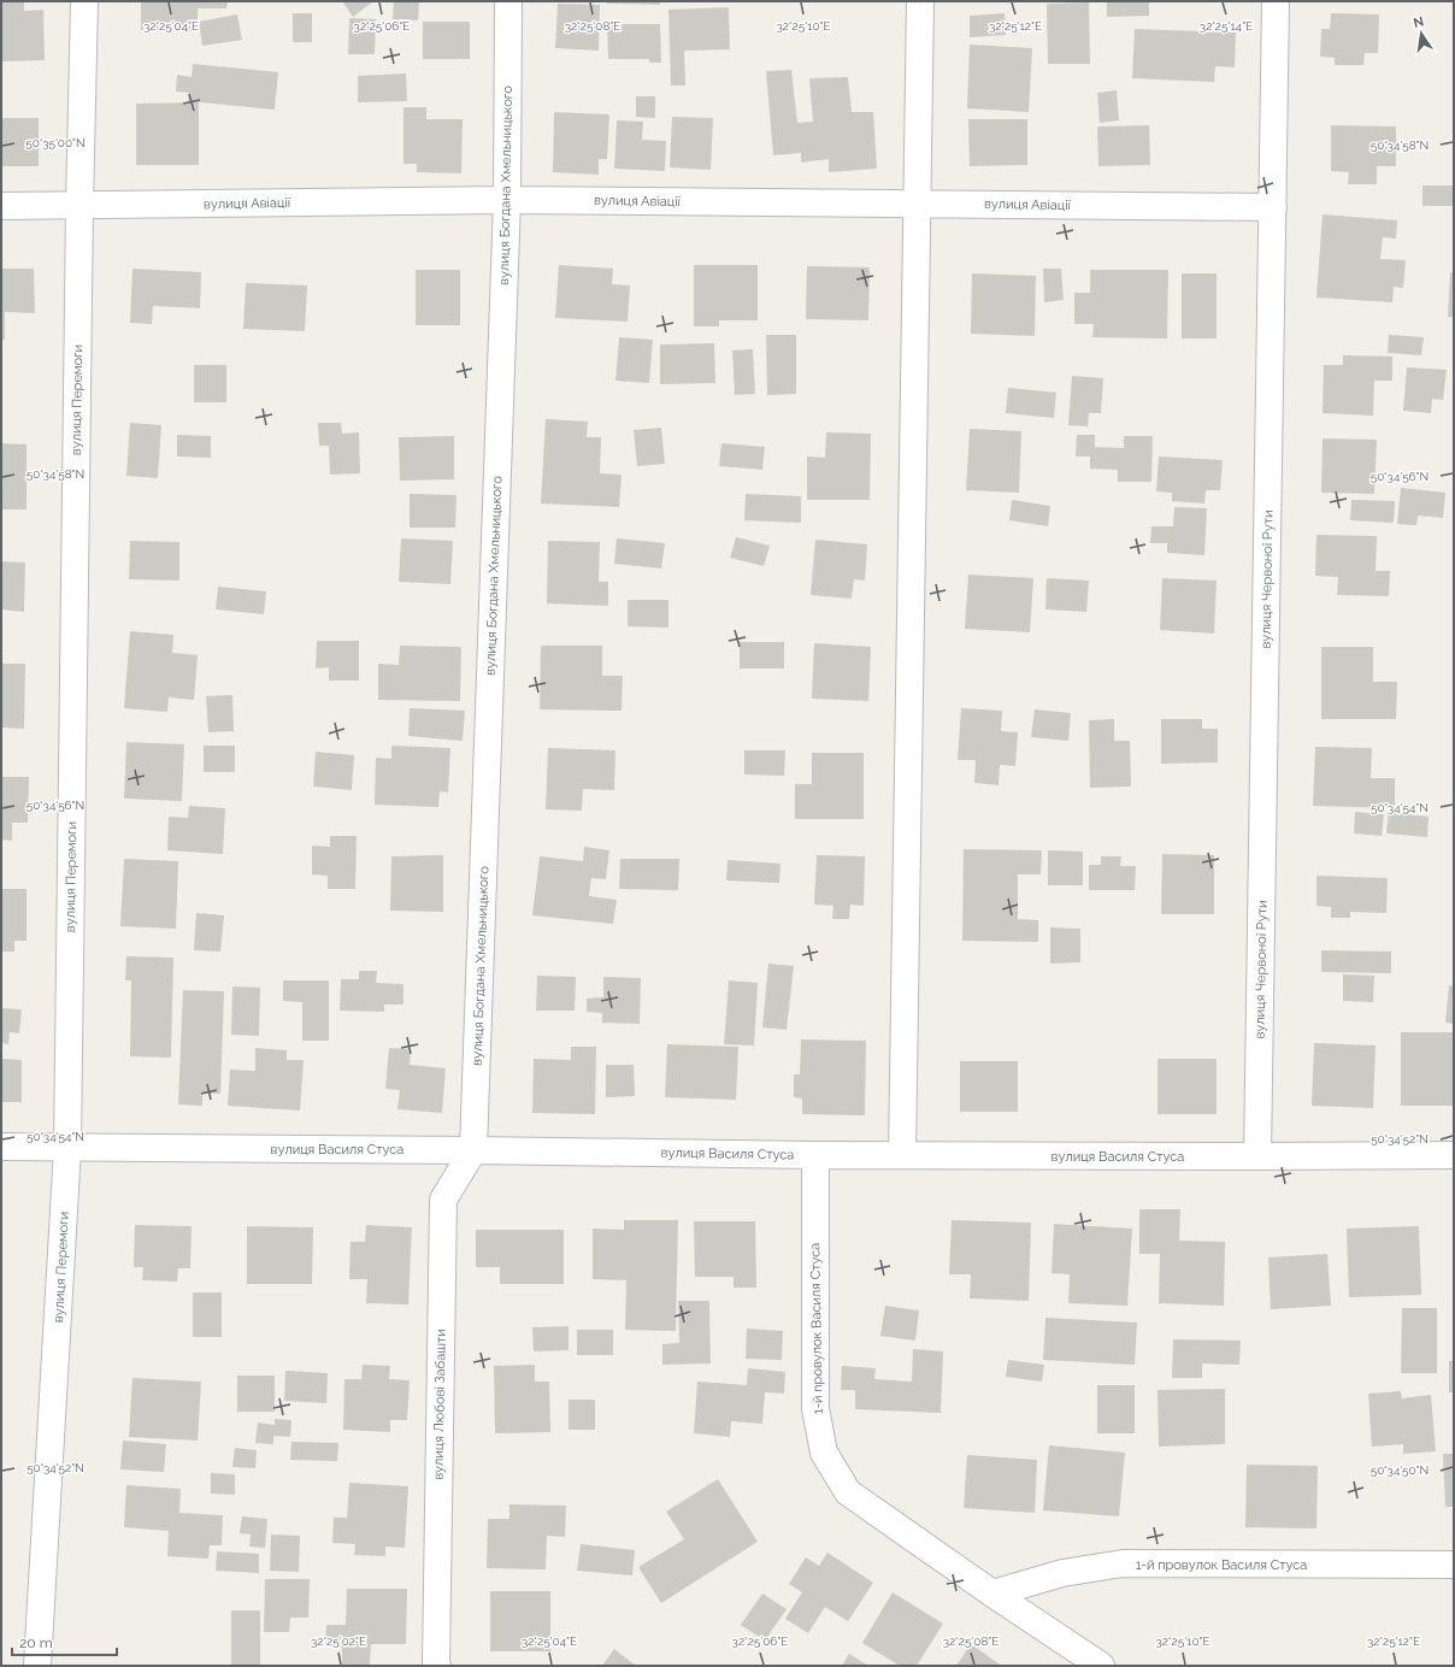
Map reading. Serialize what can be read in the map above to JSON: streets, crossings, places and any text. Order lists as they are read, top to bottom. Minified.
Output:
{"streets":{"street":["вулиця Богдана Хмельницького","вулиця Авіації","вулиця Перемоги","вулиця Червоної Рути","вулиця Василя Стуса","1-й провулок Василя Стуса","вулиця Любові Забашти"]},"crossings":[["вулиця Богдана Хмельницького","вулиця Авіації"],["вулиця Богдана Хмельницького","вулиця Василя Стуса"],["вулиця Богдана Хмельницького","вулиця Любові Забашти"],["вулиця Авіації","вулиця Перемоги"],["вулиця Авіації","вулиця Червоної Рути"],["вулиця Перемоги","вулиця Василя Стуса"],["вулиця Червоної Рути","вулиця Василя Стуса"],["вулиця Василя Стуса","1-й провулок Василя Стуса"],["вулиця Василя Стуса","вулиця Любові Забашти"]],"scale_bar":"20 m","north":"top","coordinates":["32°25'04\"E","32°25'06\"E","32°25'08\"E","32°25'10\"E","32°25'12\"E","32°25'14\"E","50°35'00\"N","50°34'58\"N","50°34'56\"N","50°34'54\"N","50°34'52\"N","50°34'50\"N","32°25'02\"E"]}
